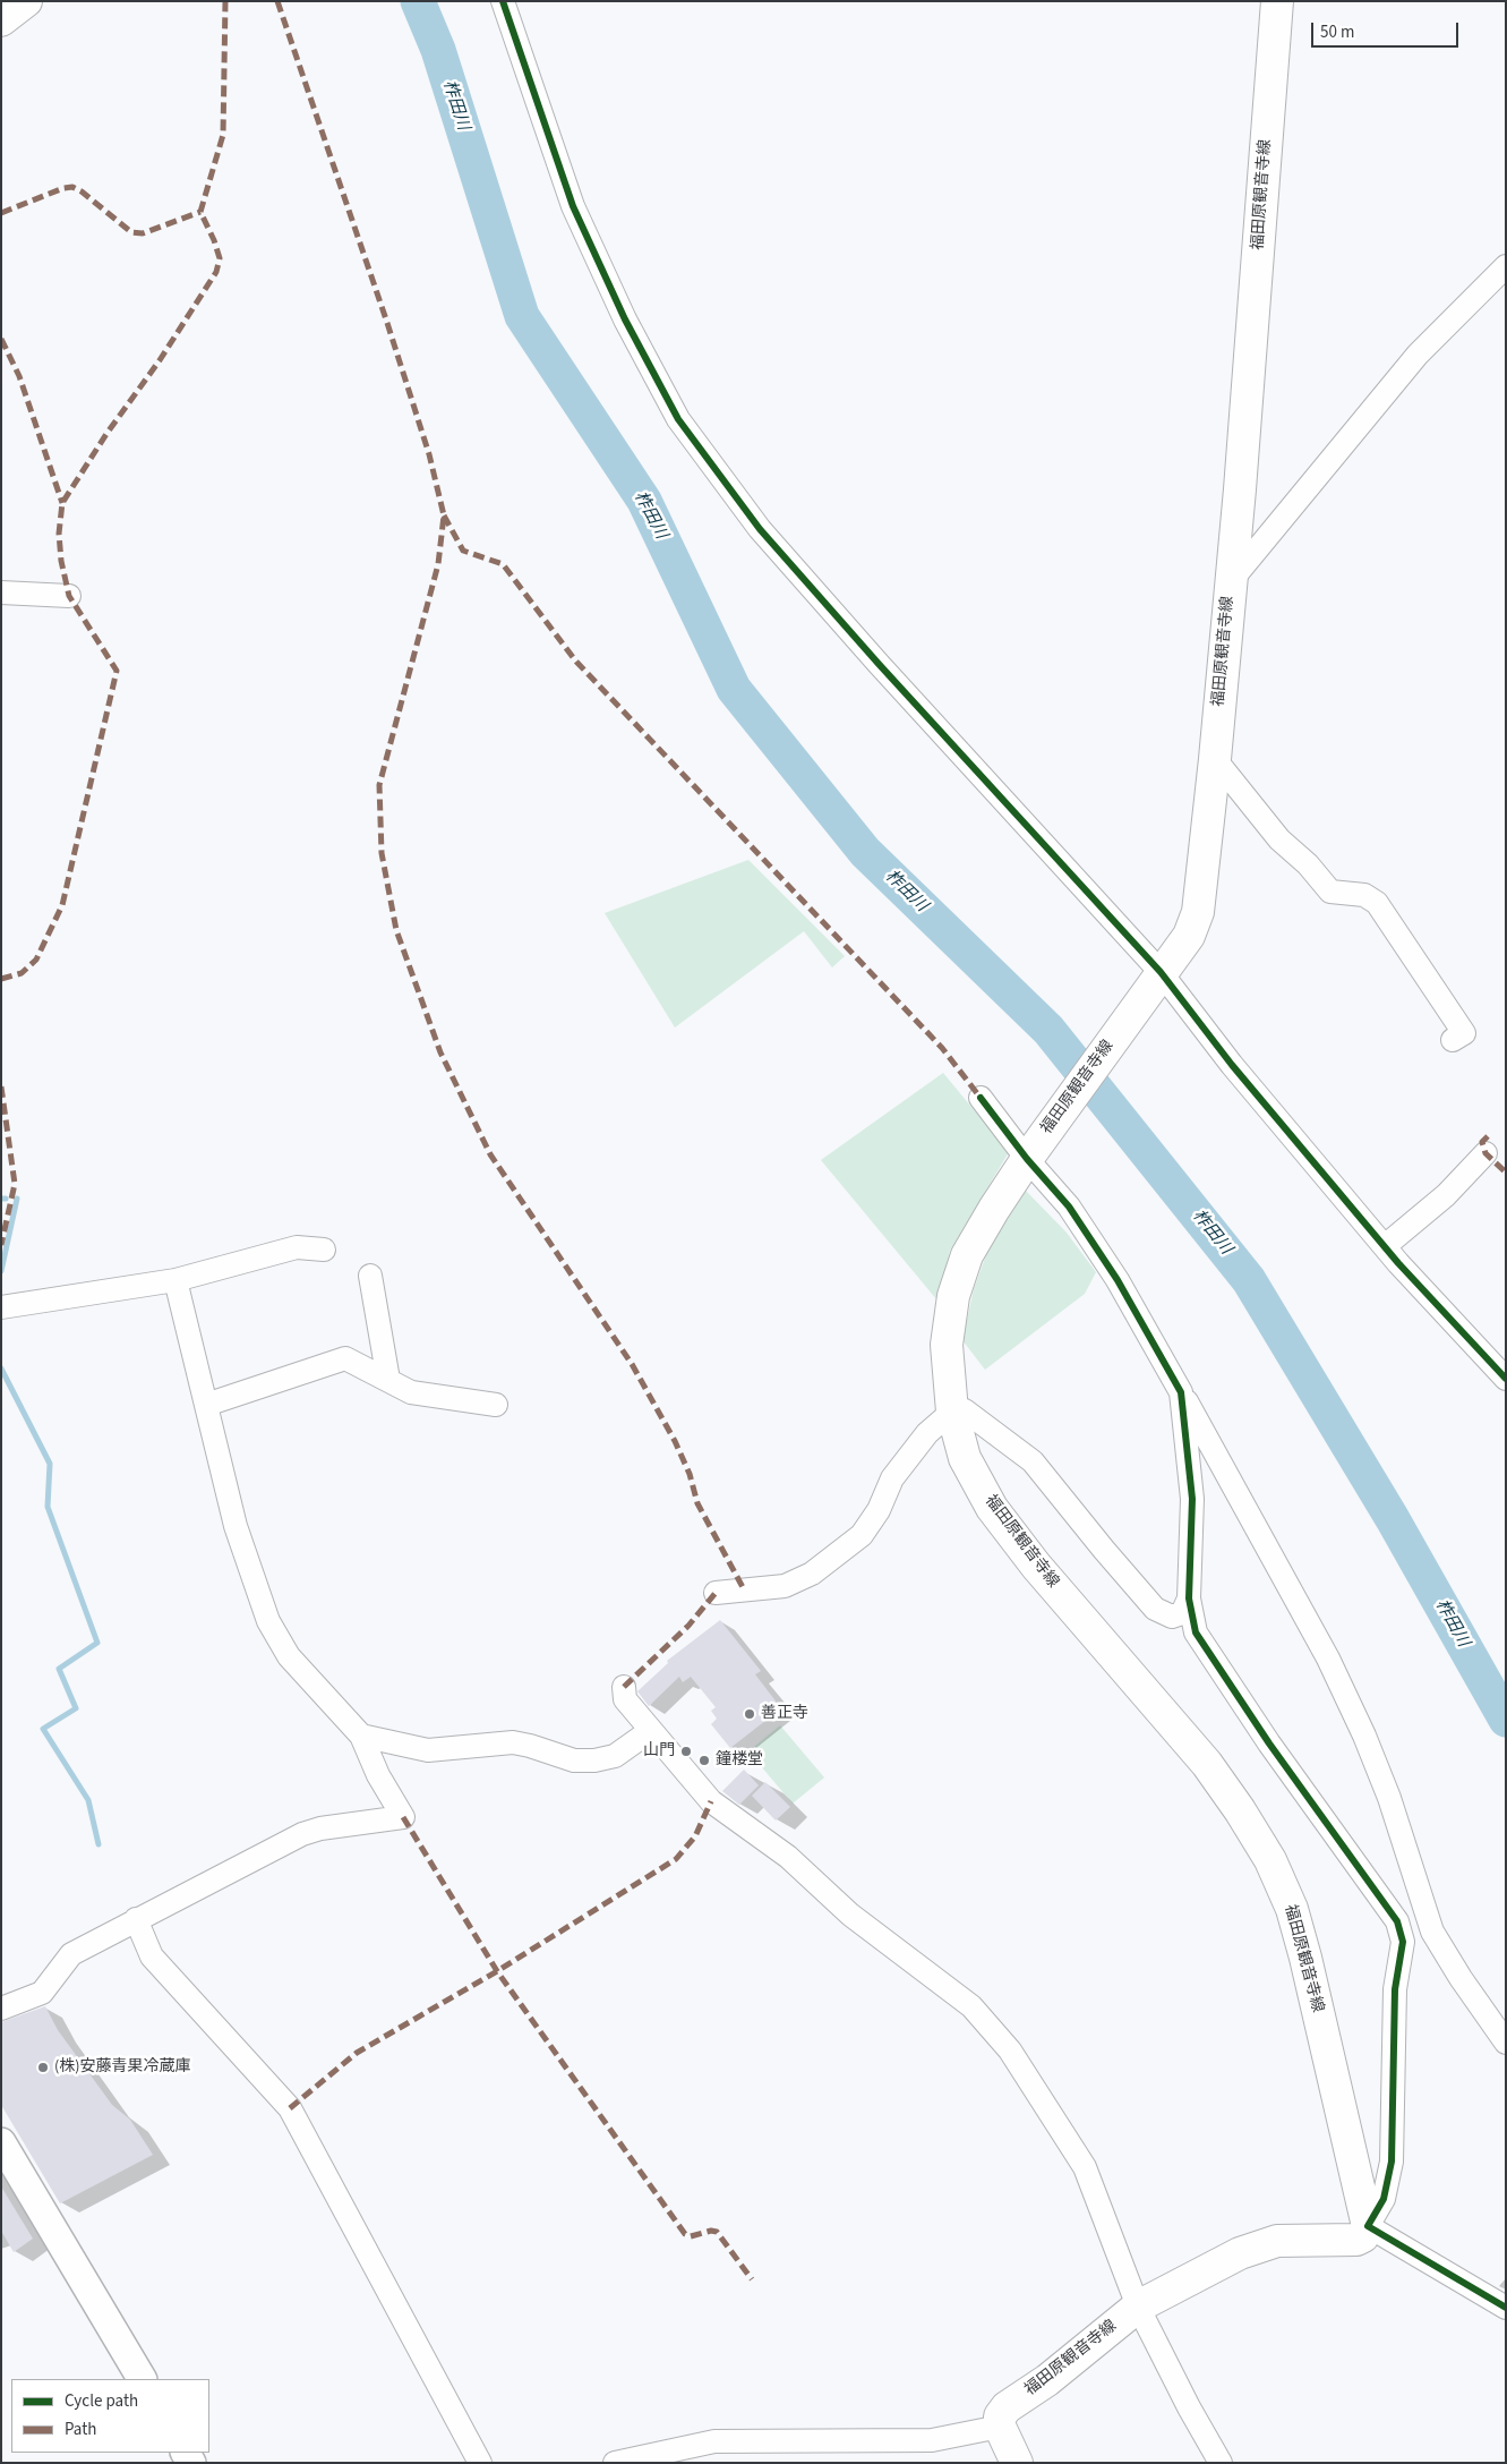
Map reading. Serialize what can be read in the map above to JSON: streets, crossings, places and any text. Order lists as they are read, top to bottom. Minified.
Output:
{"streets":{"main road":["福田原観音寺線"]},"water":["柞田川"],"places":["善正寺","山門","鐘楼堂","(株)安藤青果冷蔵庫"],"legend":["Cycle path","Path"],"scale_bar":"50 m"}
